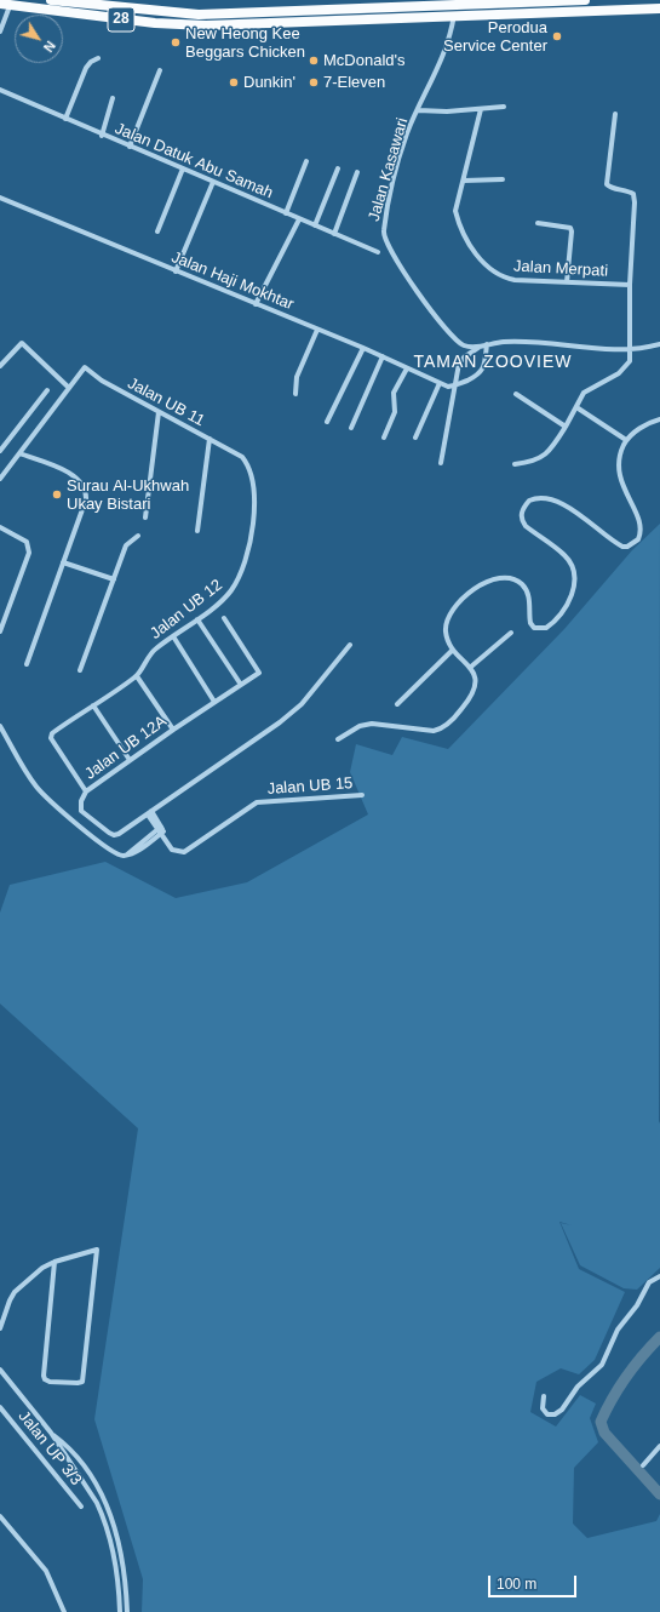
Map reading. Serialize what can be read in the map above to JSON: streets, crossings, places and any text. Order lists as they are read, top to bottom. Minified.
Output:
{"streets":{"highway":["28"],"street":["Jalan Datuk Abu Samah","Jalan Kasawari","Jalan Merpati","Jalan Haji Mokhtar","Jalan UB 11","Jalan UB 12","Jalan UB 12A","Jalan UB 15","Jalan UP 3/3"]},"crossings":[["28","Jalan Kasawari"],["Jalan UB 11","Jalan UB 12"],["Jalan UB 12","Jalan UB 12A"],["Jalan UB 12A","Jalan UB 15"]],"districts":["TAMAN ZOOVIEW"],"places":["Perodua Service Center","New Heong Kee Beggars Chicken","McDonald's","Dunkin'","7-Eleven","Surau Al-Ukhwah Ukay Bistari"],"scale_bar":"100 m","north":"bottom right"}
